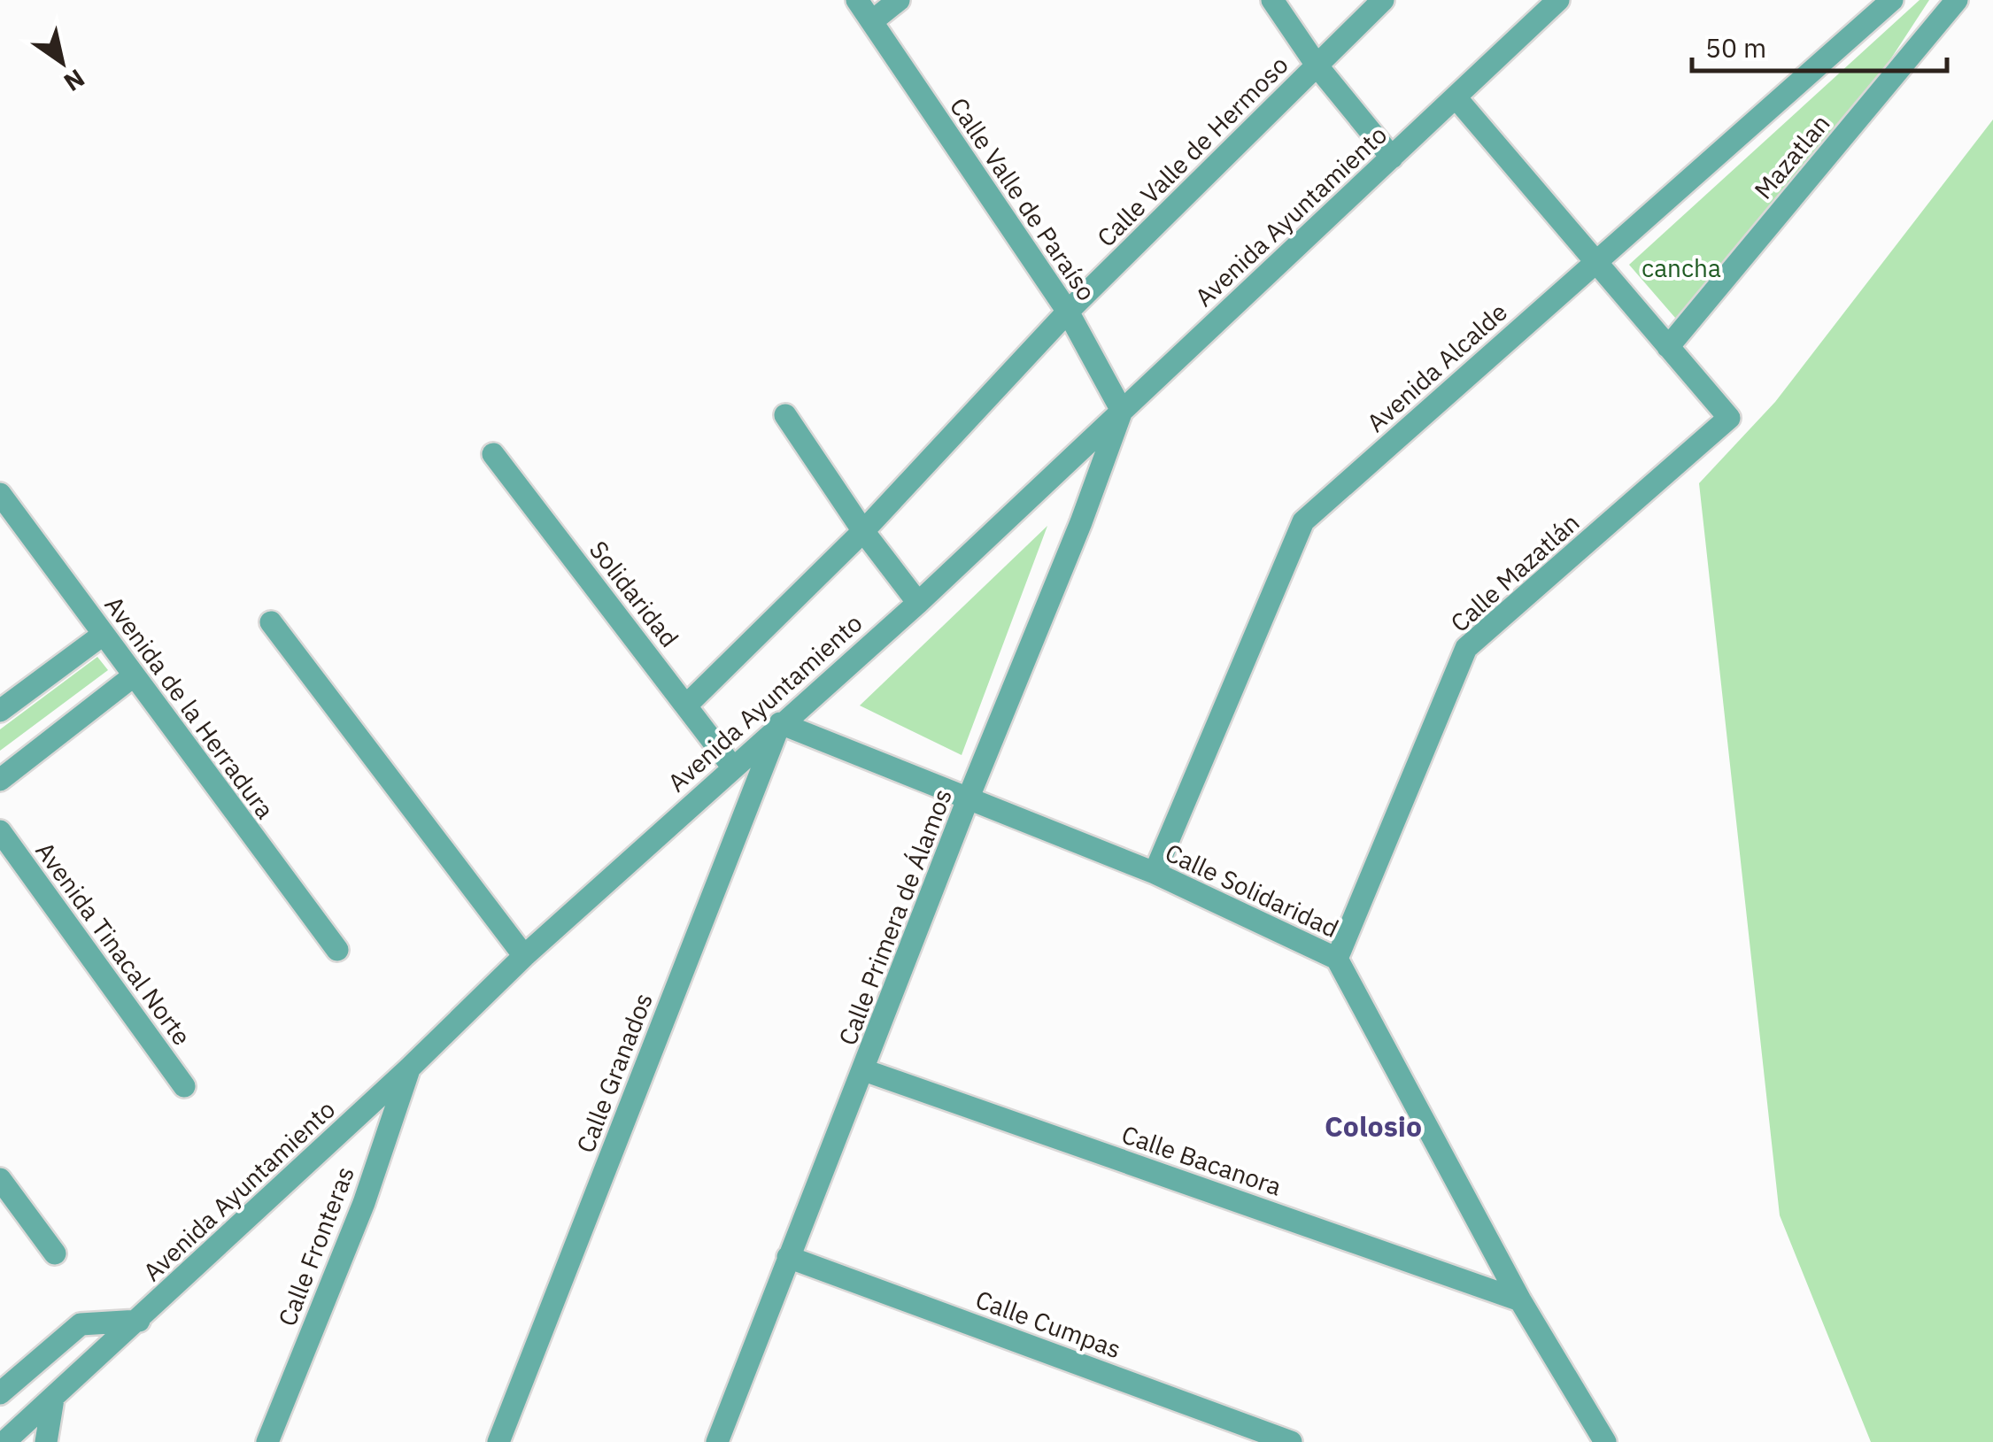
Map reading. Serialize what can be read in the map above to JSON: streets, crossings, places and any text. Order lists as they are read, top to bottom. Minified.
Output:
{"streets":{"street":["Calle Valle de Hermoso","Mazatlan","Calle Valle de Paraíso","Avenida Ayuntamiento","Avenida Alcalde","Calle Mazatlán","Solidaridad","Avenida de la Herradura","Calle Solidaridad","Calle Primera de Álamos","Avenida Tinacal Norte","Calle Granados","Calle Bacanora","Calle Fronteras","Calle Cumpas"]},"crossings":[["Calle Valle de Hermoso","Calle Valle de Paraíso"],["Calle Valle de Hermoso","Solidaridad"],["Mazatlan","Calle Mazatlán"],["Calle Valle de Paraíso","Avenida Ayuntamiento"],["Calle Valle de Paraíso","Calle Primera de Álamos"],["Avenida Ayuntamiento","Solidaridad"],["Avenida Ayuntamiento","Calle Solidaridad"],["Avenida Ayuntamiento","Calle Primera de Álamos"],["Avenida Ayuntamiento","Calle Granados"],["Avenida Ayuntamiento","Calle Fronteras"],["Avenida Alcalde","Calle Solidaridad"],["Calle Mazatlán","Calle Solidaridad"],["Calle Solidaridad","Calle Primera de Álamos"],["Calle Solidaridad","Calle Granados"],["Calle Solidaridad","Calle Bacanora"],["Calle Primera de Álamos","Calle Bacanora"],["Calle Primera de Álamos","Calle Cumpas"]],"districts":["Colosio"],"parks":["cancha"],"scale_bar":"50 m","north":"bottom right"}
